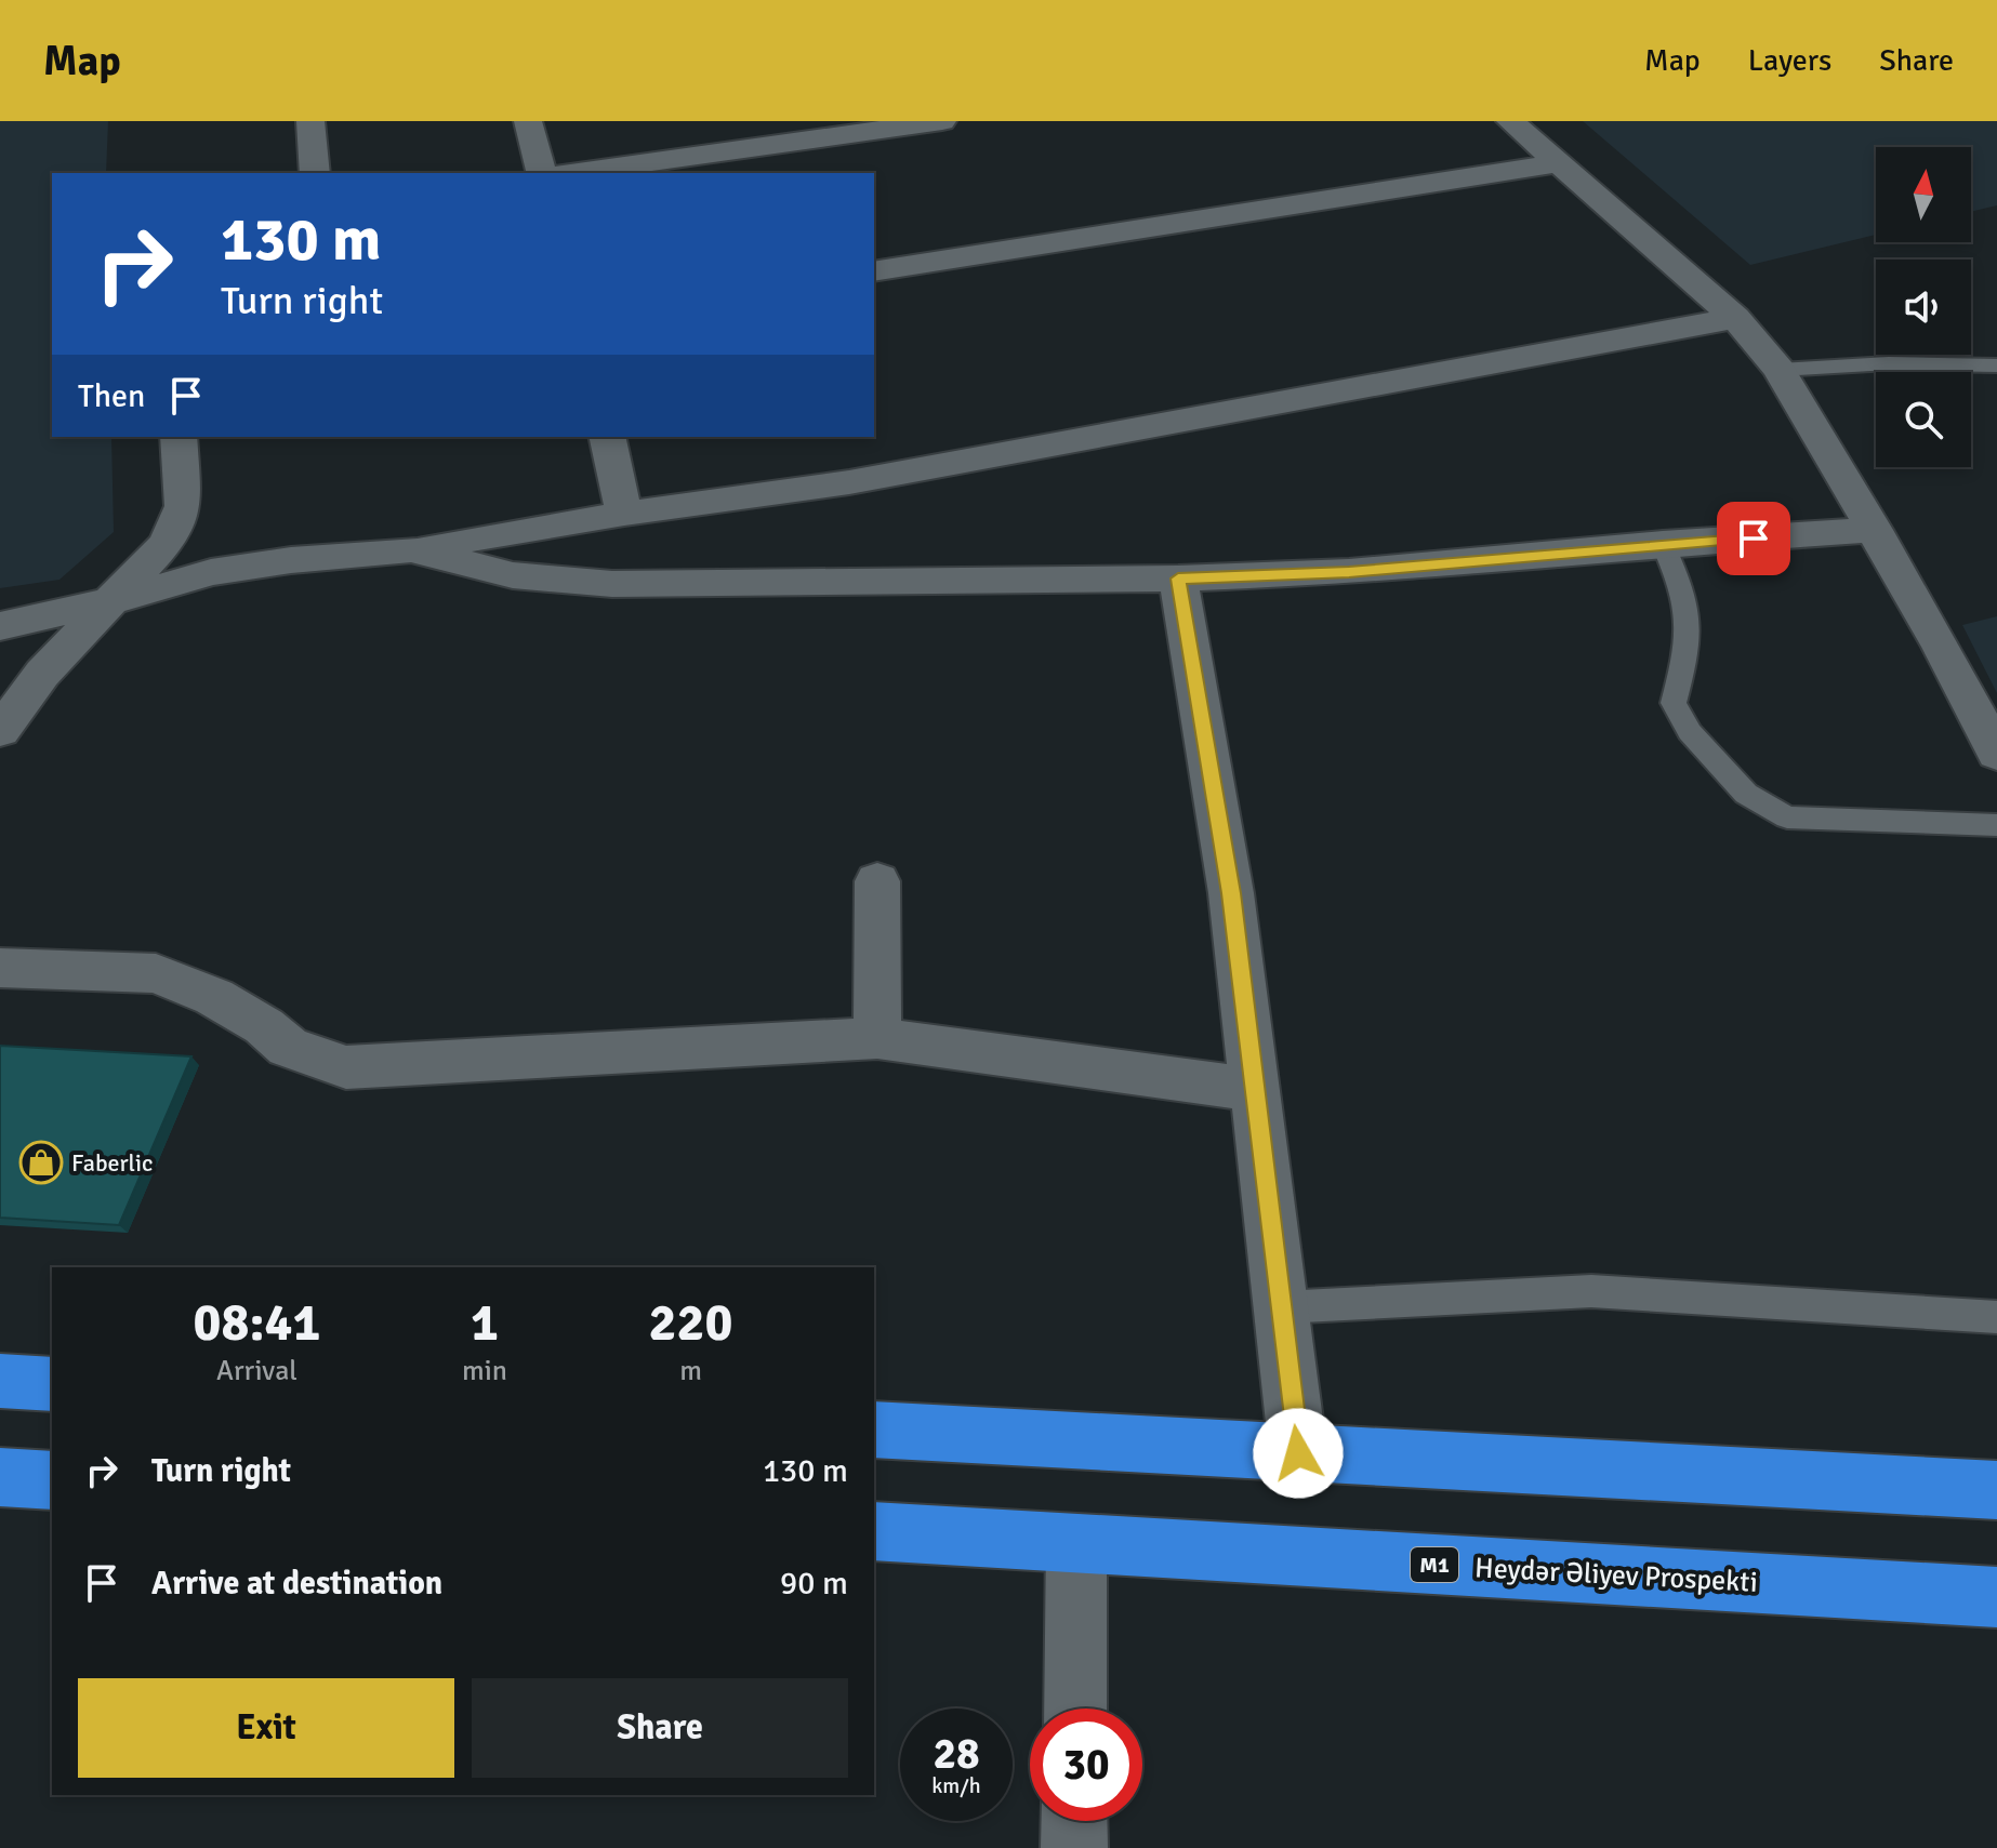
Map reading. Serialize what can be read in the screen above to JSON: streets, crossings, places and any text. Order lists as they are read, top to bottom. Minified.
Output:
{"streets":{"highway":["M1","Heydər Əliyev Prospekti"]},"places":{"shop":["Faberlic"]},"north":"top","page":{"header":"Map","nav":["Map","Layers","Share"],"turn":["130 m","Turn right"],"then":"Then","eta":["08:41","Arrival","1","min","220","m"],"list":[{"name":"Turn right","value":"130 m"},{"name":"Arrive at destination","value":"90 m"}],"buttons":["Exit","Share"],"speed":"28 km/h","limit":"30"}}
